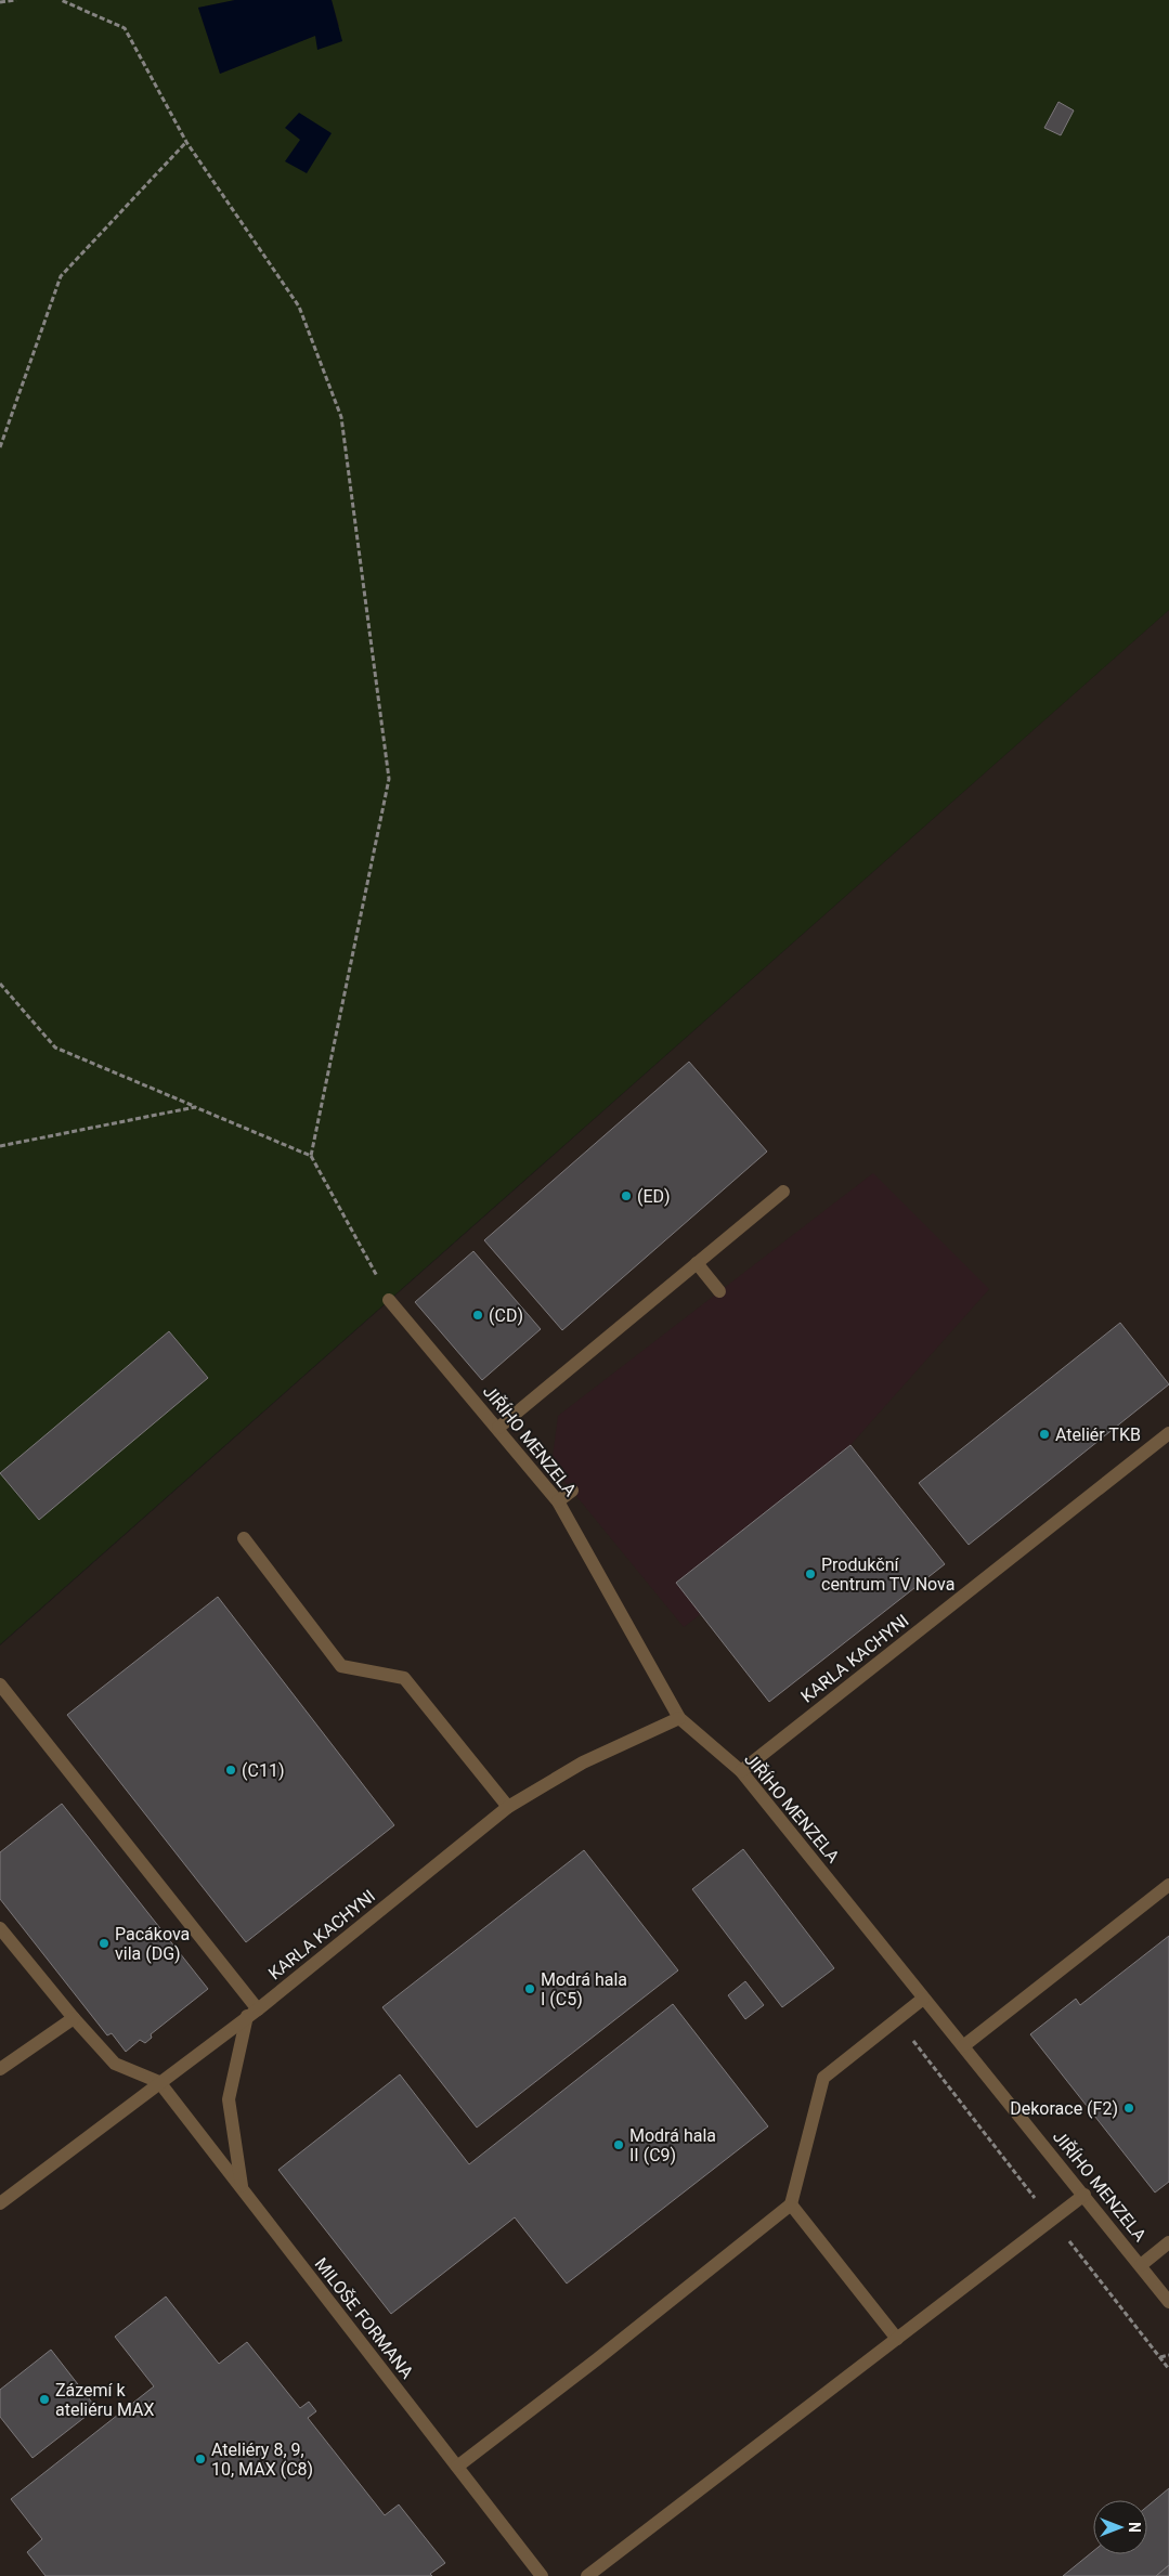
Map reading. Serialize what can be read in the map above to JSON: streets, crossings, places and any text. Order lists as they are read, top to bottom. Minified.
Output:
{"streets":{"lane":["JIŘÍHO MENZELA","KARLA KACHYNI","MILOŠE FORMANA"]},"crossings":[["JIŘÍHO MENZELA","KARLA KACHYNI"],["KARLA KACHYNI","MILOŠE FORMANA"]],"places":["(ED)","(CD)","Ateliér TKB","Produkční centrum TV Nova","(C11)","Pacákova vila (DG)","Modrá hala I (C5)","Dekorace (F2)","Modrá hala II (C9)","Zázemí k ateliéru MAX","Ateliéry 8, 9, 10, MAX (C8)"],"north":"right"}
